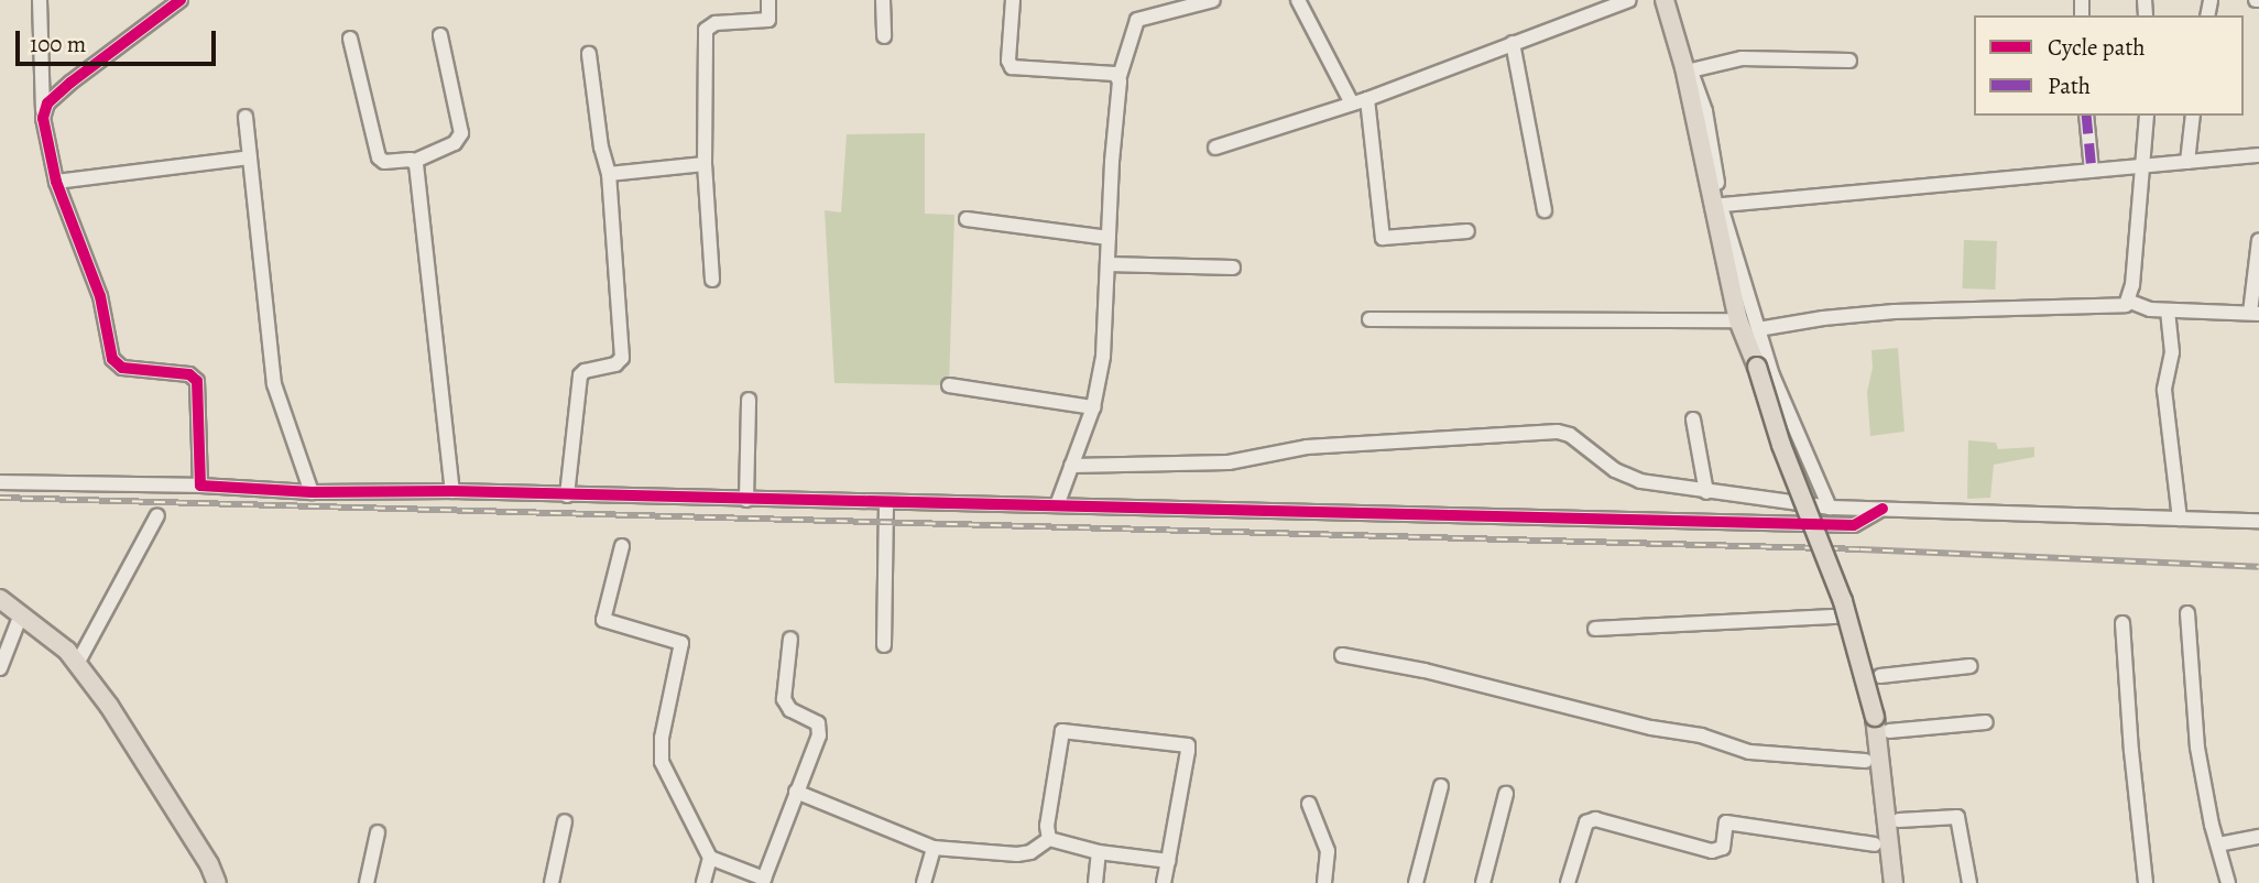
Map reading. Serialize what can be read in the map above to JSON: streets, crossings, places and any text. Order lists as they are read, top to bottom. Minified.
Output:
{"legend":["Cycle path","Path"],"scale_bar":"100 m"}
